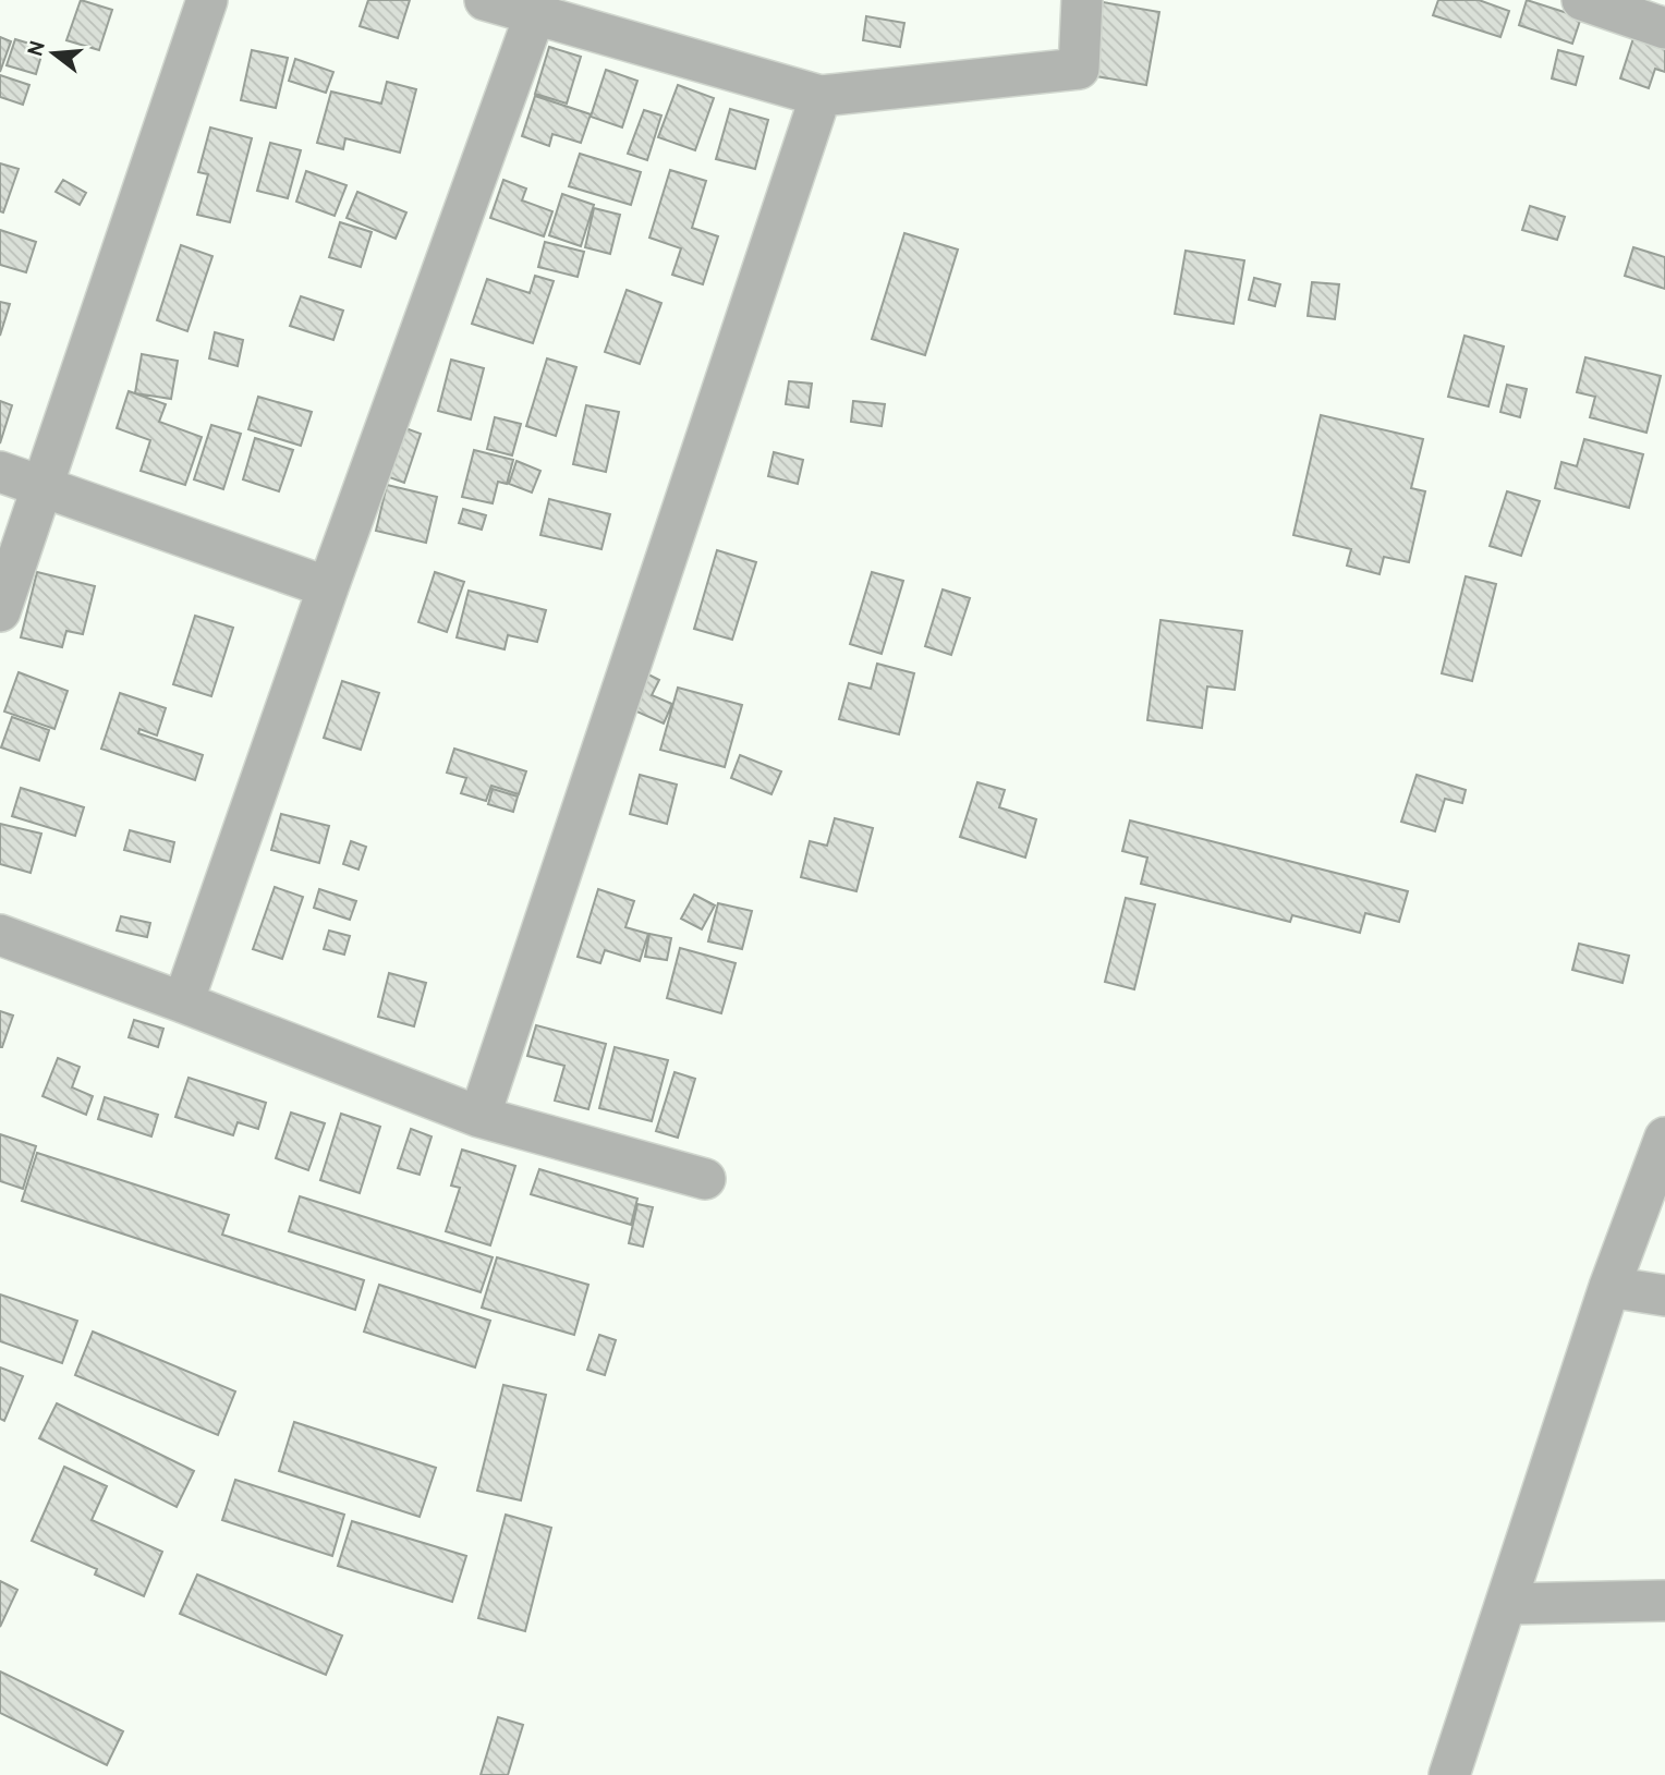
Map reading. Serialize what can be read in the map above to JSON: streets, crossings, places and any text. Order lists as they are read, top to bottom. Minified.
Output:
{"north":"left"}
